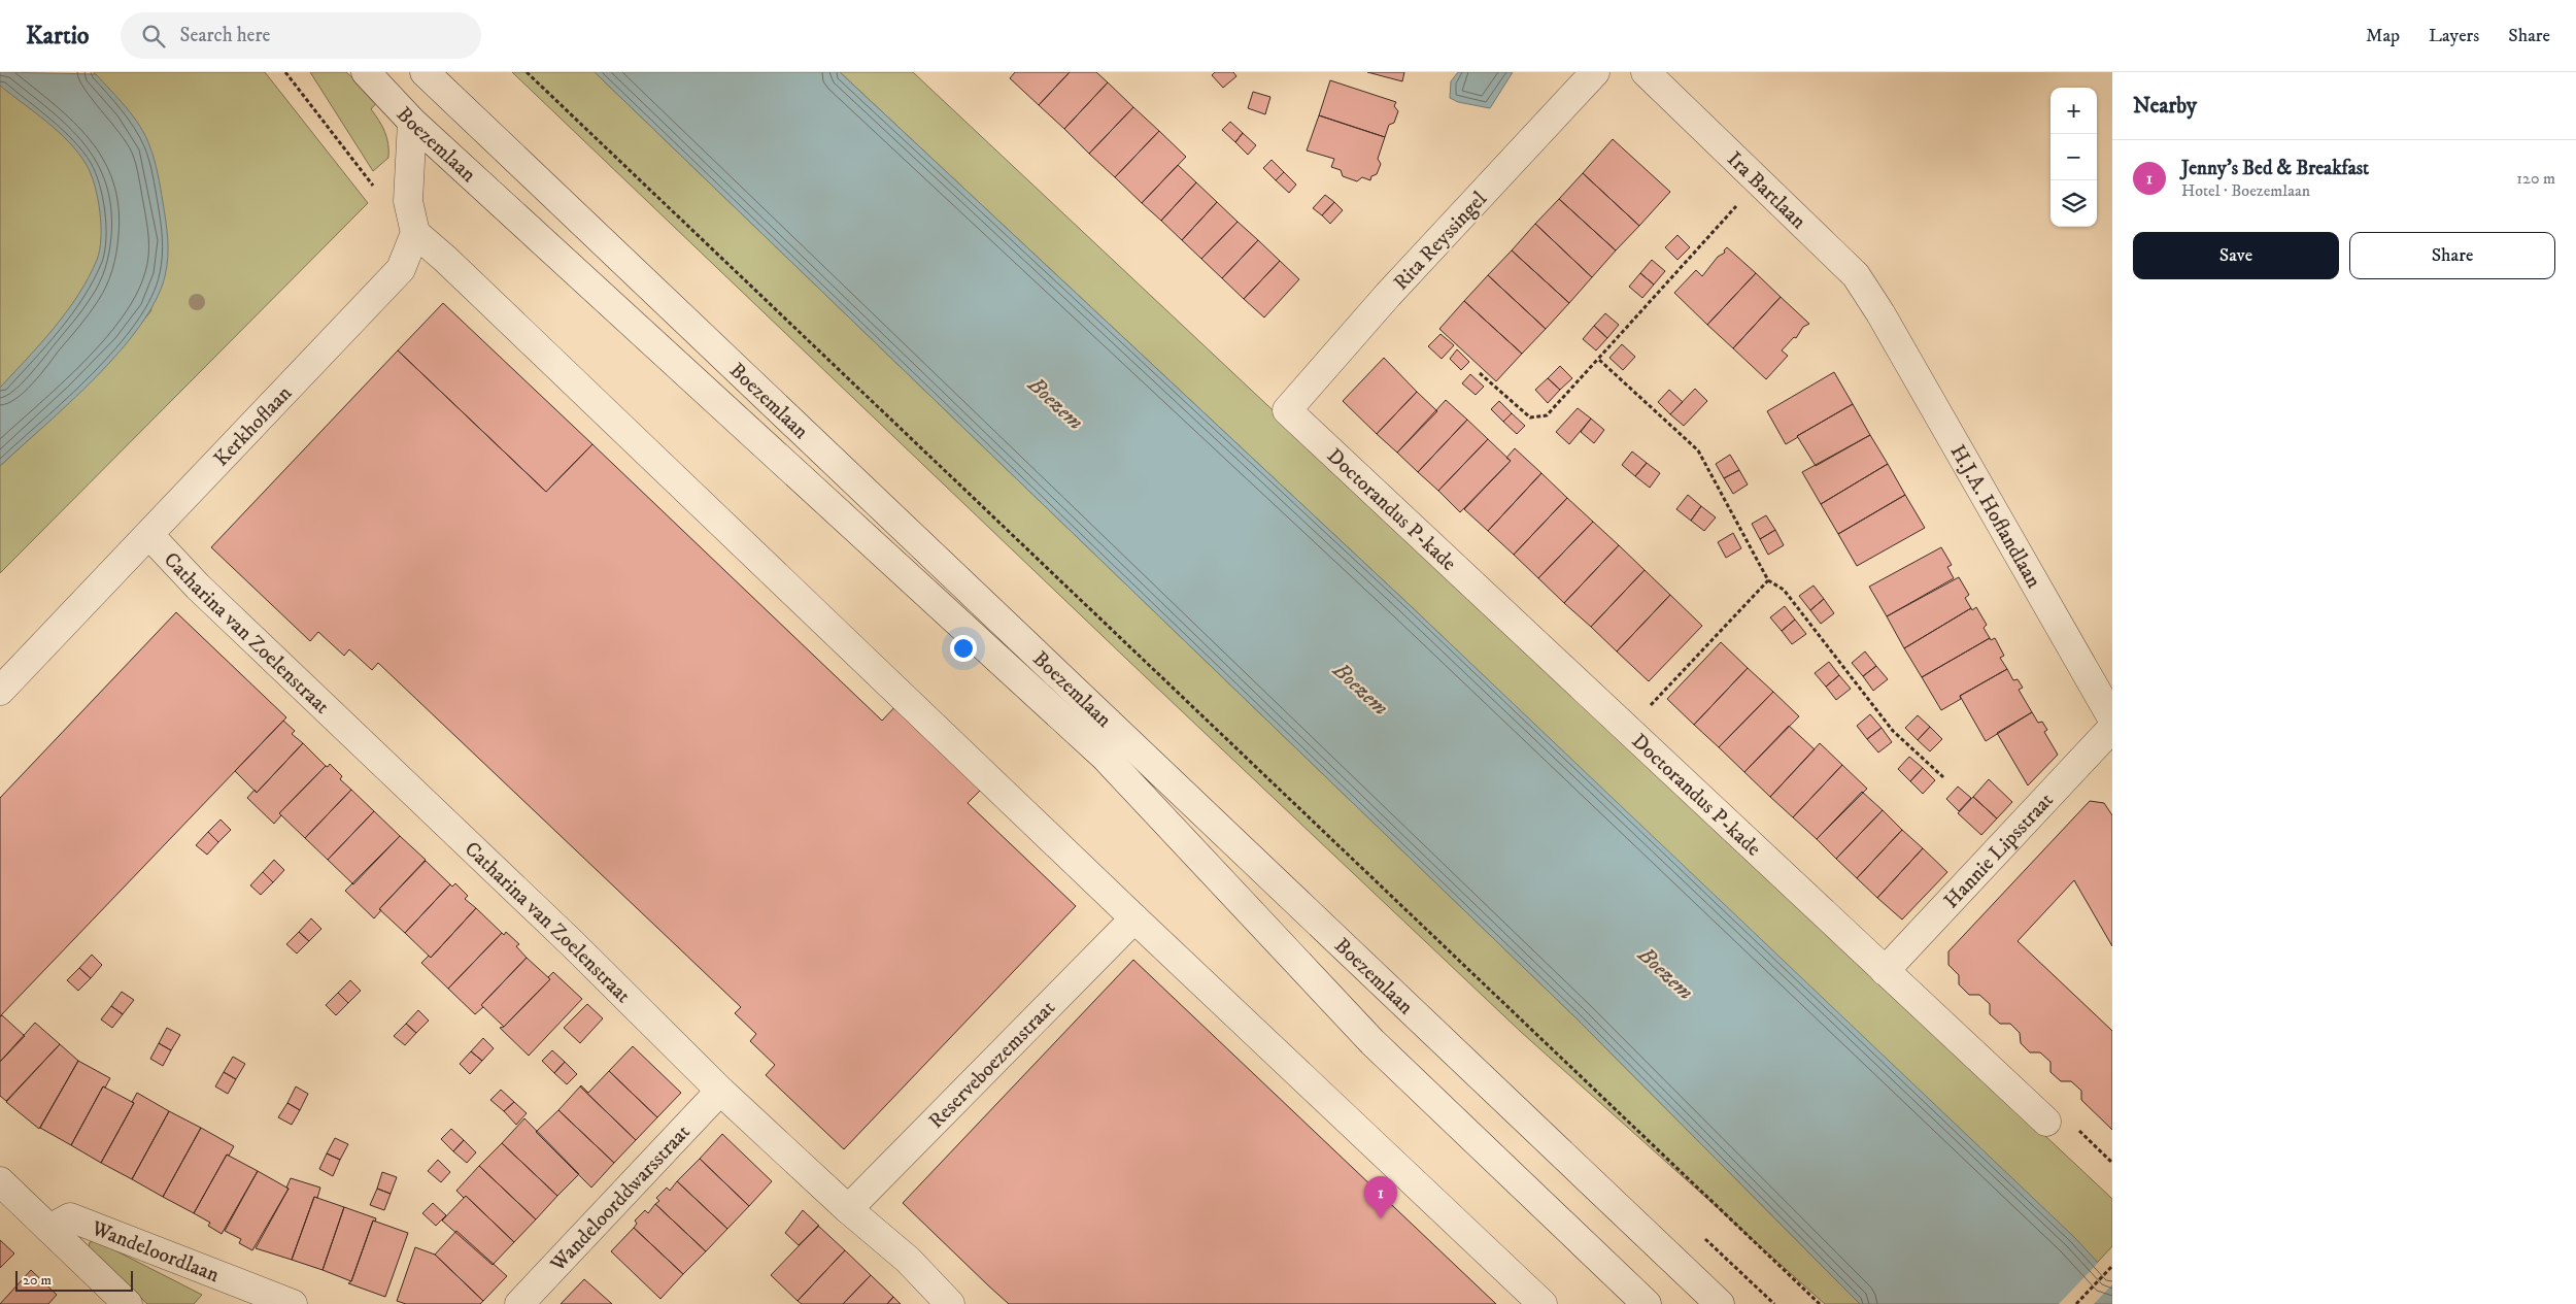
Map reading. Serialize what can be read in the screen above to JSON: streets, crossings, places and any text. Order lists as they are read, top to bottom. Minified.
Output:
{"streets":{"street":["Boezemlaan","Ira Bartlaan","Rita Reyssingel","Kerkhoflaan","Doctorandus P-kade","H.J.A. Hoflandlaan","Catharina van Zoelenstraat","Hannie Lipsstraat","Reserveboezemstraat","Wandeloorddwarsstraat","Wandeloordlaan"]},"crossings":[["Ira Bartlaan","H.J.A. Hoflandlaan"],["Rita Reyssingel","Doctorandus P-kade"],["Kerkhoflaan","Catharina van Zoelenstraat"],["Doctorandus P-kade","Hannie Lipsstraat"],["Catharina van Zoelenstraat","Reserveboezemstraat"],["Catharina van Zoelenstraat","Wandeloorddwarsstraat"]],"water":["Boezem"],"scale_bar":"20 m","page":{"header":"Kartio","search":"Search here","nav":["Map","Layers","Share"],"heading":"Nearby","map_buttons":["+","−"],"list":[{"mark":"1","name":"Jenny's Bed & Breakfast","note":"Hotel · Boezemlaan","value":"120 m"}],"buttons":["Save","Share"],"pins":"1","scale":"20 m"}}
